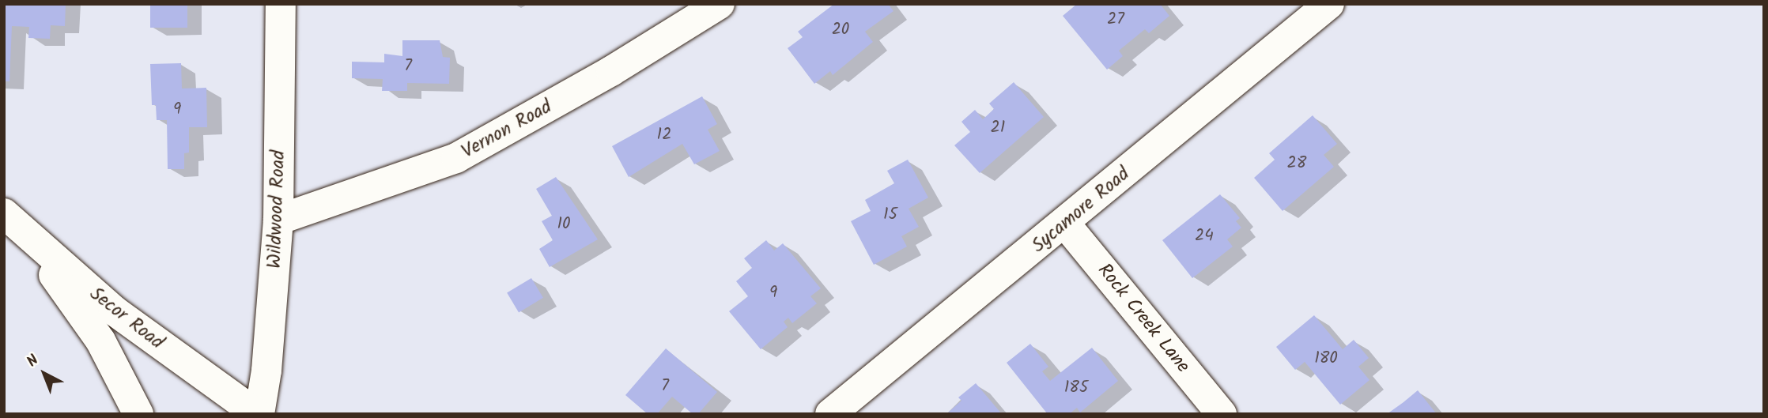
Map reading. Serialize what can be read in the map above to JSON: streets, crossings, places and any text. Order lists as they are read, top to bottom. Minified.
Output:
{"streets":{"street":["Vernon Road","Wildwood Road","Sycamore Road","Secor Road","Rock Creek Lane"]},"crossings":[["Vernon Road","Wildwood Road"],["Wildwood Road","Secor Road"],["Sycamore Road","Rock Creek Lane"]],"house_numbers":["27","20","7","9","21","12","28","15","10","24","9","180","7","185"],"north":"top left"}
